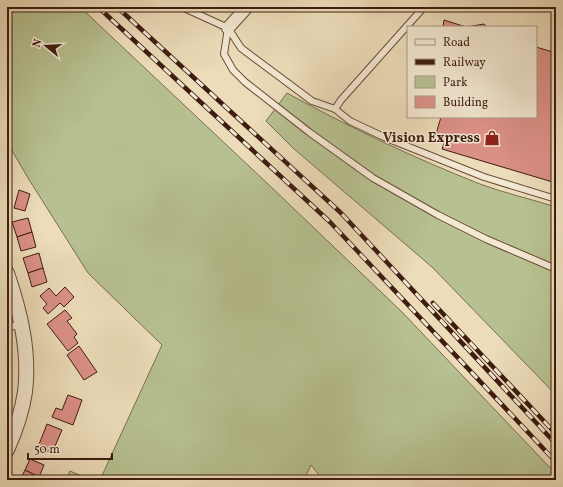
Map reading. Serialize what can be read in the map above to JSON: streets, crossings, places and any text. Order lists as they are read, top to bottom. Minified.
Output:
{"places":{"shop":["Vision Express"]},"legend":["Road","Railway","Park","Building"],"scale_bar":"50 m","north":"left"}
